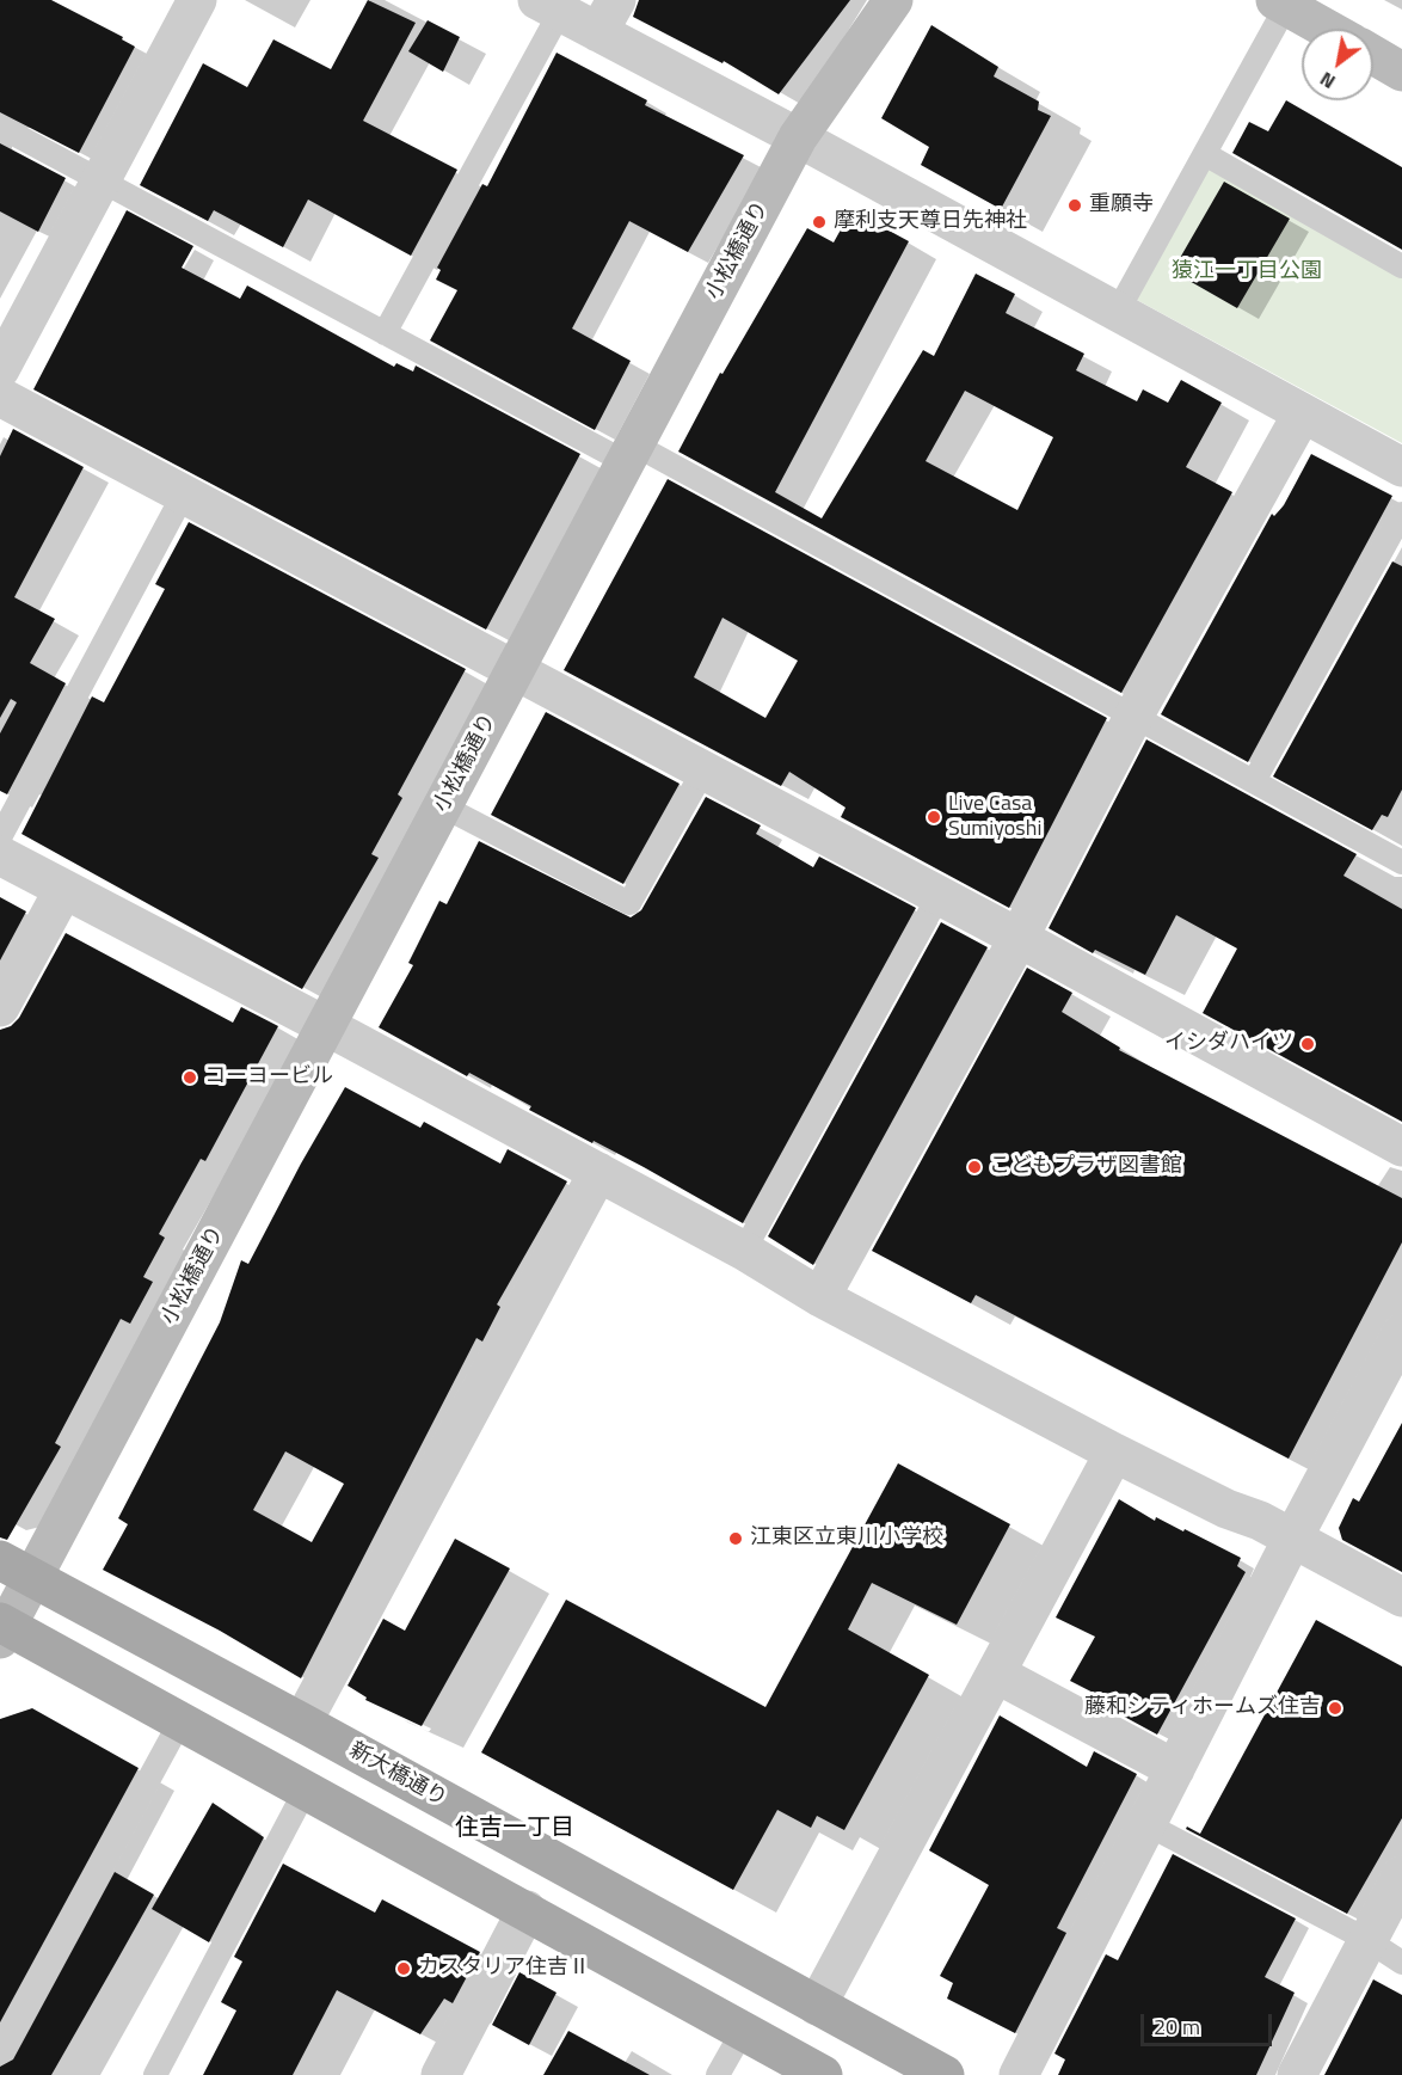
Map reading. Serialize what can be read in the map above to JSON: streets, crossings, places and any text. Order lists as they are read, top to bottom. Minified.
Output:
{"streets":{"main road":["新大橋通り"],"street":["小松橋通り"]},"crossings":[["小松橋通り","新大橋通り"]],"districts":["住吉一丁目"],"parks":["猿江一丁目公園"],"places":["重願寺","摩利支天尊日先神社","Live Casa Sumiyoshi","イシダハイツ","コーヨービル","こどもプラザ図書館","江東区立東川小学校","藤和シティホームズ住吉","カスタリア住吉Ⅱ"],"scale_bar":"20 m","north":"bottom left"}
